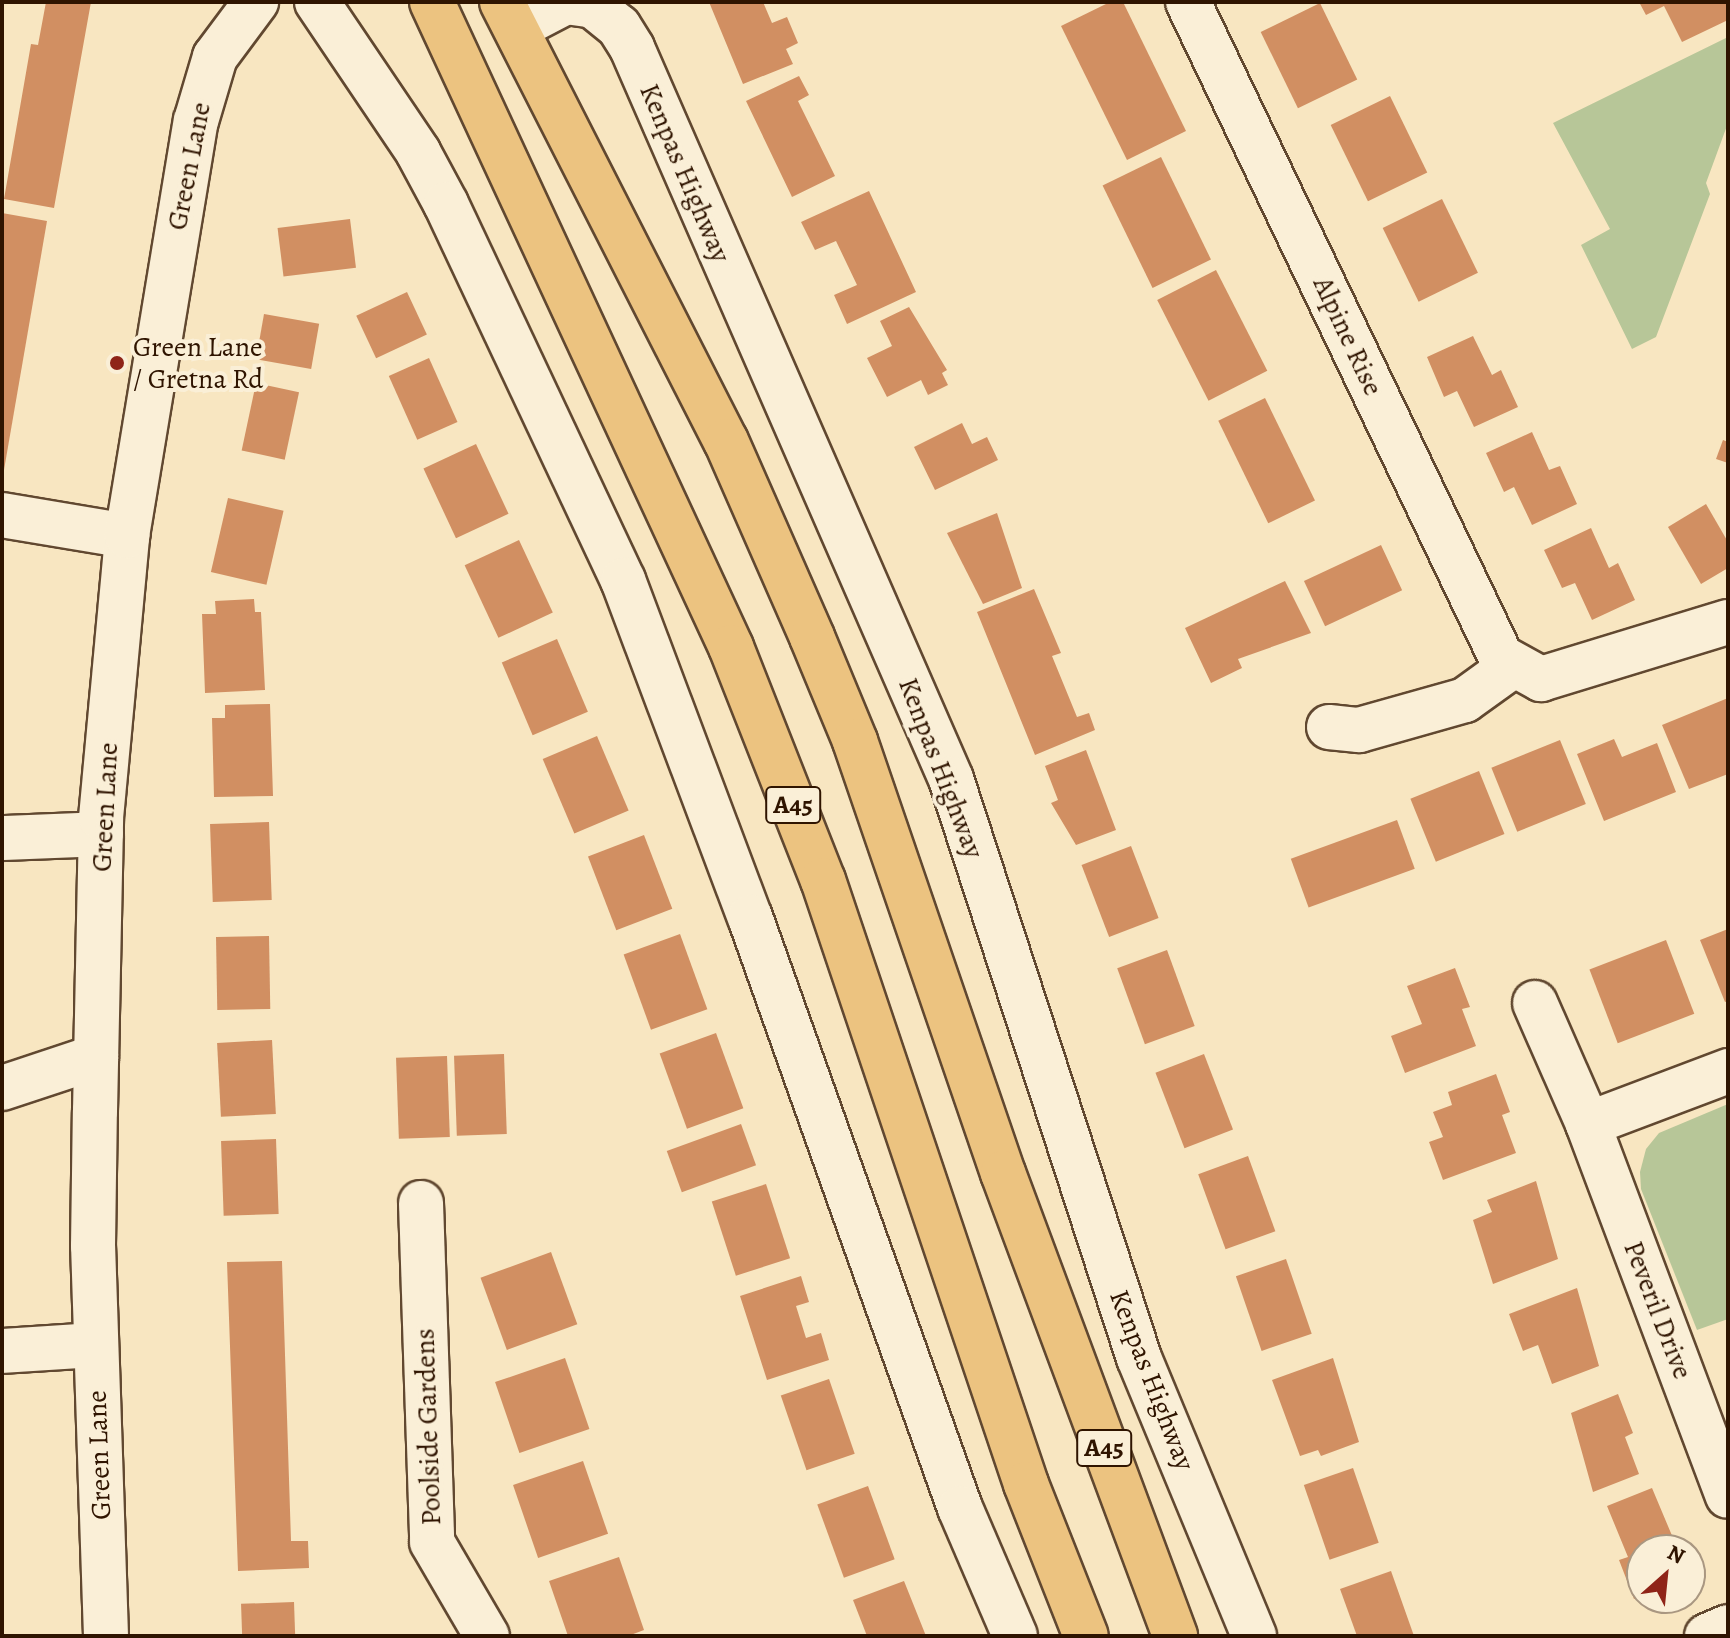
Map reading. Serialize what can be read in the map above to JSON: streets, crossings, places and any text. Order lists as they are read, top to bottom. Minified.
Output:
{"streets":{"highway":["Kenpas Highway","A45"],"street":["Green Lane","Alpine Rise","Peveril Drive","Poolside Gardens"]},"places":["Green Lane / Gretna Rd"],"north":"top right"}
